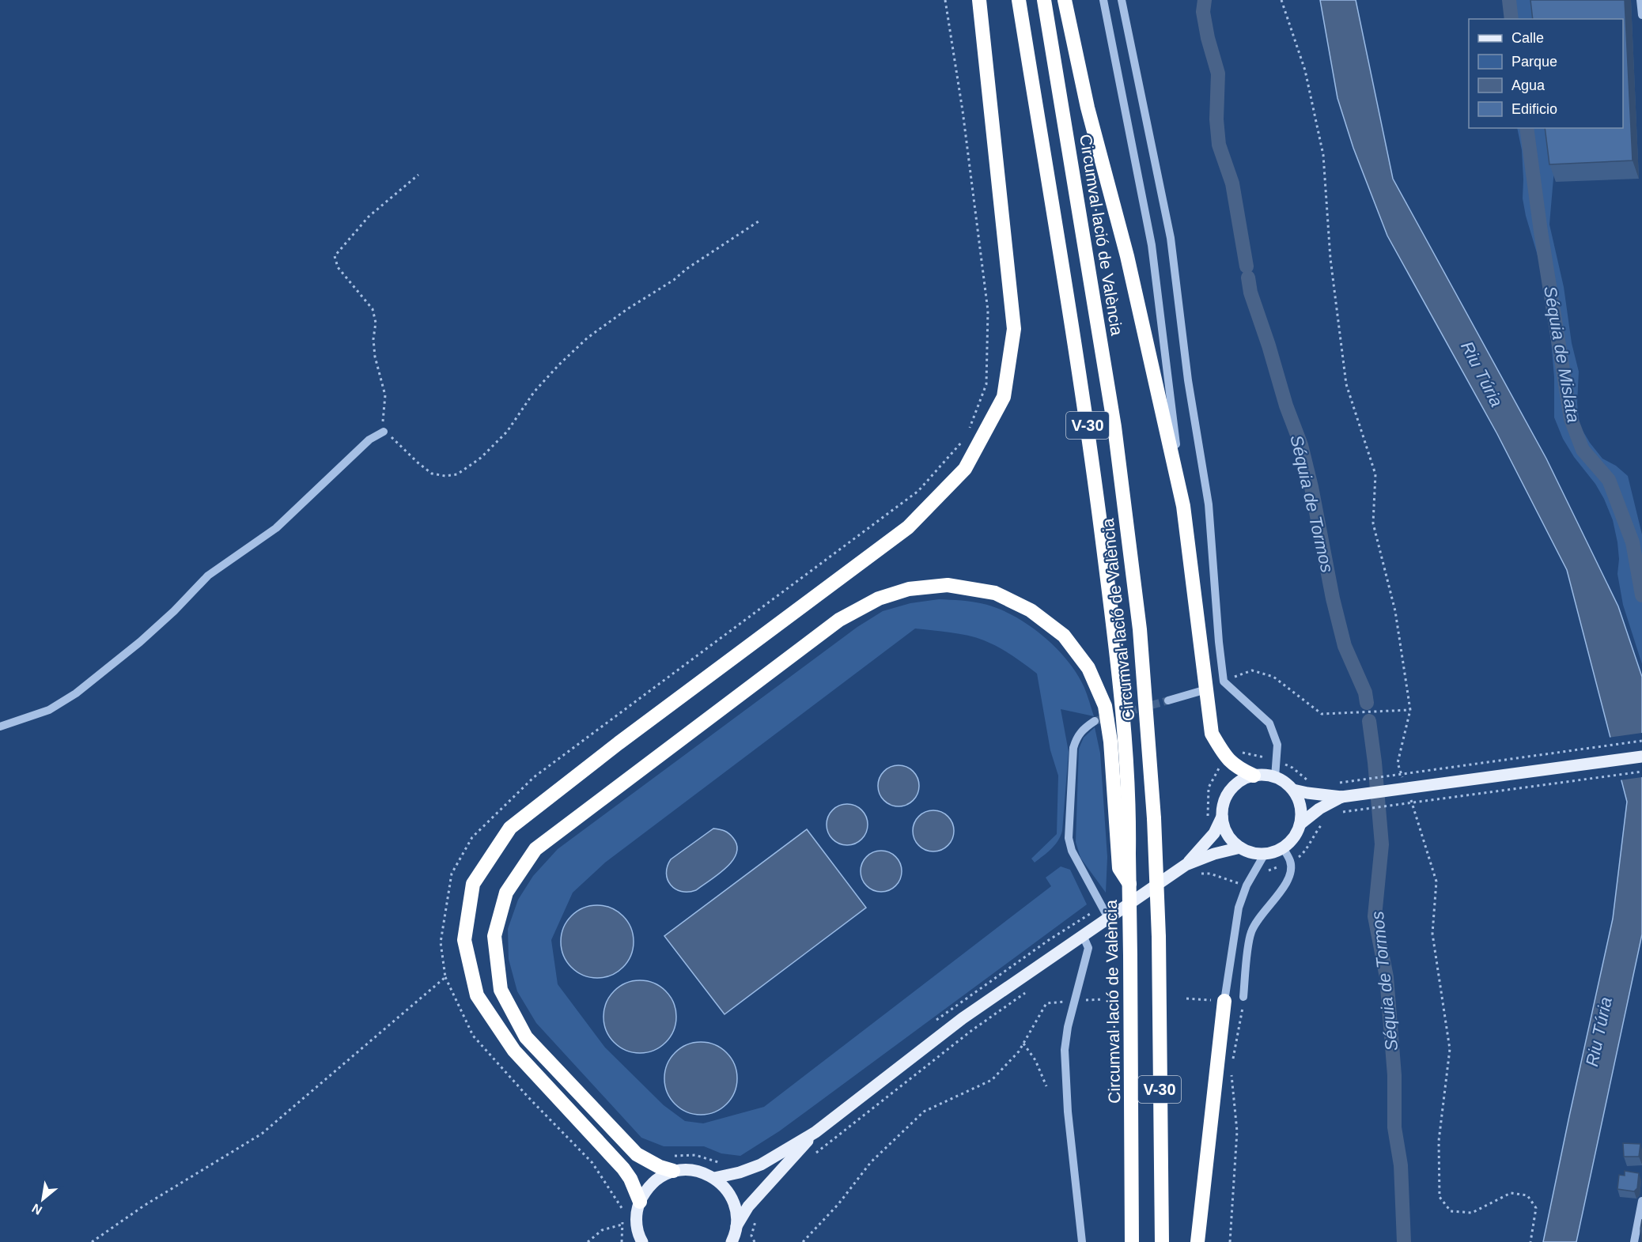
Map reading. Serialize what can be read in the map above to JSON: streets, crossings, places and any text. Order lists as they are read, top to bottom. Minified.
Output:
{"streets":{"highway":["Circumval·lació de València","V-30"]},"water":["Séquia de Mislata","Riu Túria","Séquia de Tormos"],"legend":["Calle","Parque","Agua","Edificio"],"north":"bottom left"}
